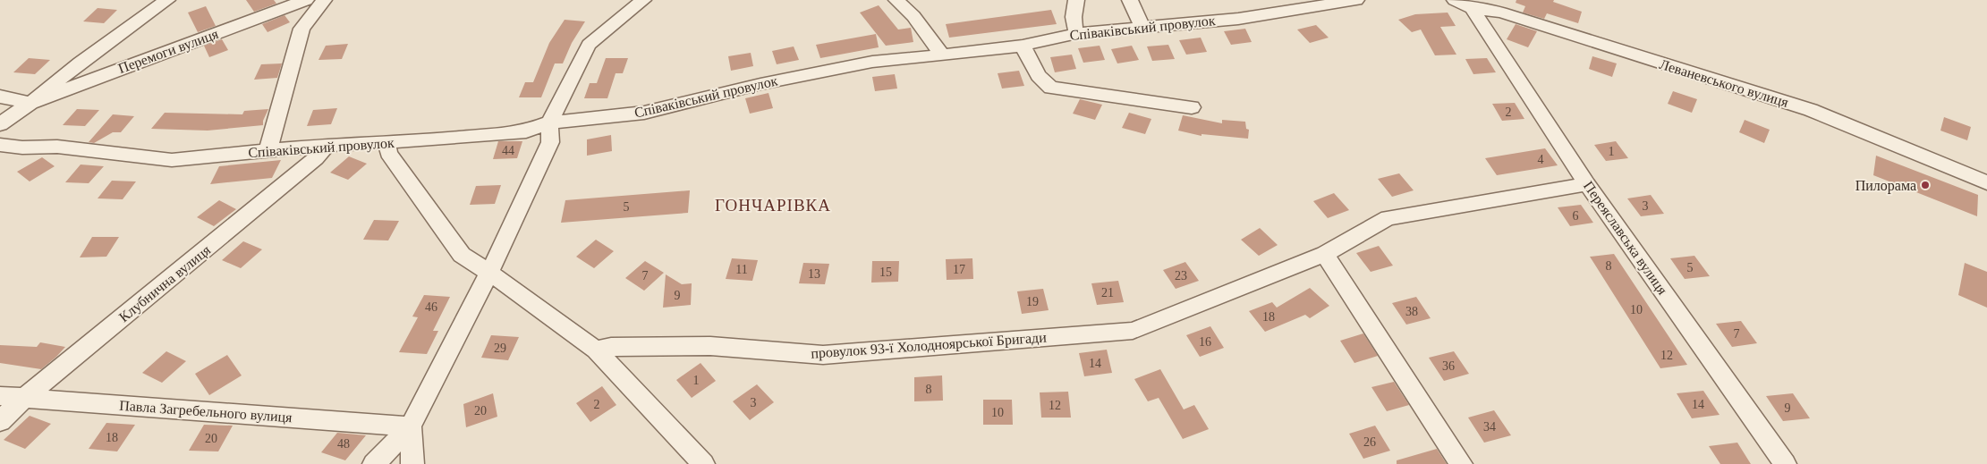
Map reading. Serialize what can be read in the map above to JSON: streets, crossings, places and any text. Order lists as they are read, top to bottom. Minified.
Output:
{"streets":{"street":["Співаківський провулок","Перемоги вулиця","Леваневського вулиця","Переяславська вулиця","Клубнична вулиця","провулок 93-ї Холодноярської Бригади","Павла Загребельного вулиця"]},"crossings":[["Співаківський провулок","Клубнична вулиця"],["Леваневського вулиця","Переяславська вулиця"],["Переяславська вулиця","провулок 93-ї Холодноярської Бригади"],["Клубнична вулиця","Павла Загребельного вулиця"]],"districts":["ГОНЧАРІВКА"],"places":["Пилорама"],"house_numbers":["2","44","1","4","3","5","6","8","5","11","17","15","13","7","23","21","9","19","46","10","38","18","7","16","29","12","14","36","1","8","3","2","14","12","9","20","10","34","18","20","26","48"]}
